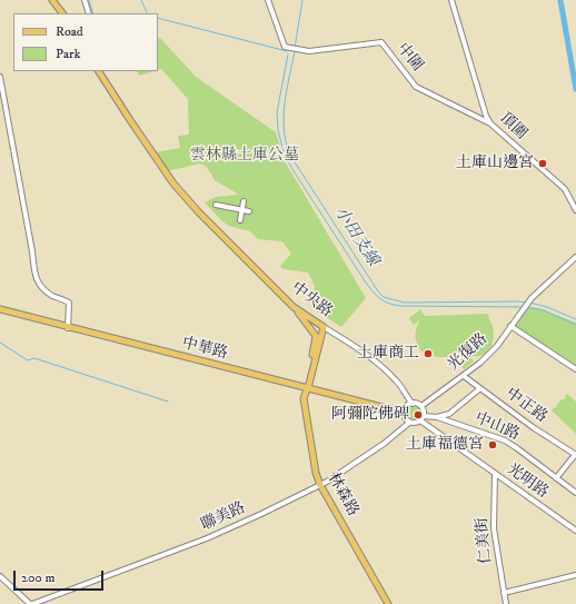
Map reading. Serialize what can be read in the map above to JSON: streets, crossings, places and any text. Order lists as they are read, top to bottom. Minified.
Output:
{"streets":{"main road":["中央路","中華路","林森路"],"street":["中圍","頂圍","光復路","中正路","中山路","光明路","聯美路","仁美街"]},"crossings":[["中圍","頂圍"],["中央路","中華路"],["中央路","光復路"],["中央路","中山路"],["中央路","光明路"],["中央路","林森路"],["中央路","聯美路"],["中華路","光復路"],["中華路","中山路"],["中華路","光明路"],["中華路","林森路"],["中華路","聯美路"],["光復路","中正路"],["光復路","中山路"],["光復路","光明路"],["光復路","聯美路"],["中山路","光明路"],["中山路","聯美路"],["光明路","聯美路"],["光明路","仁美街"],["林森路","聯美路"]],"water":["小田支線"],"parks":["雲林縣土庫公墓"],"places":["土庫山邊宮","土庫商工","阿彌陀佛碑","土庫福德宮"],"legend":["Road","Park"],"scale_bar":"200 m"}
